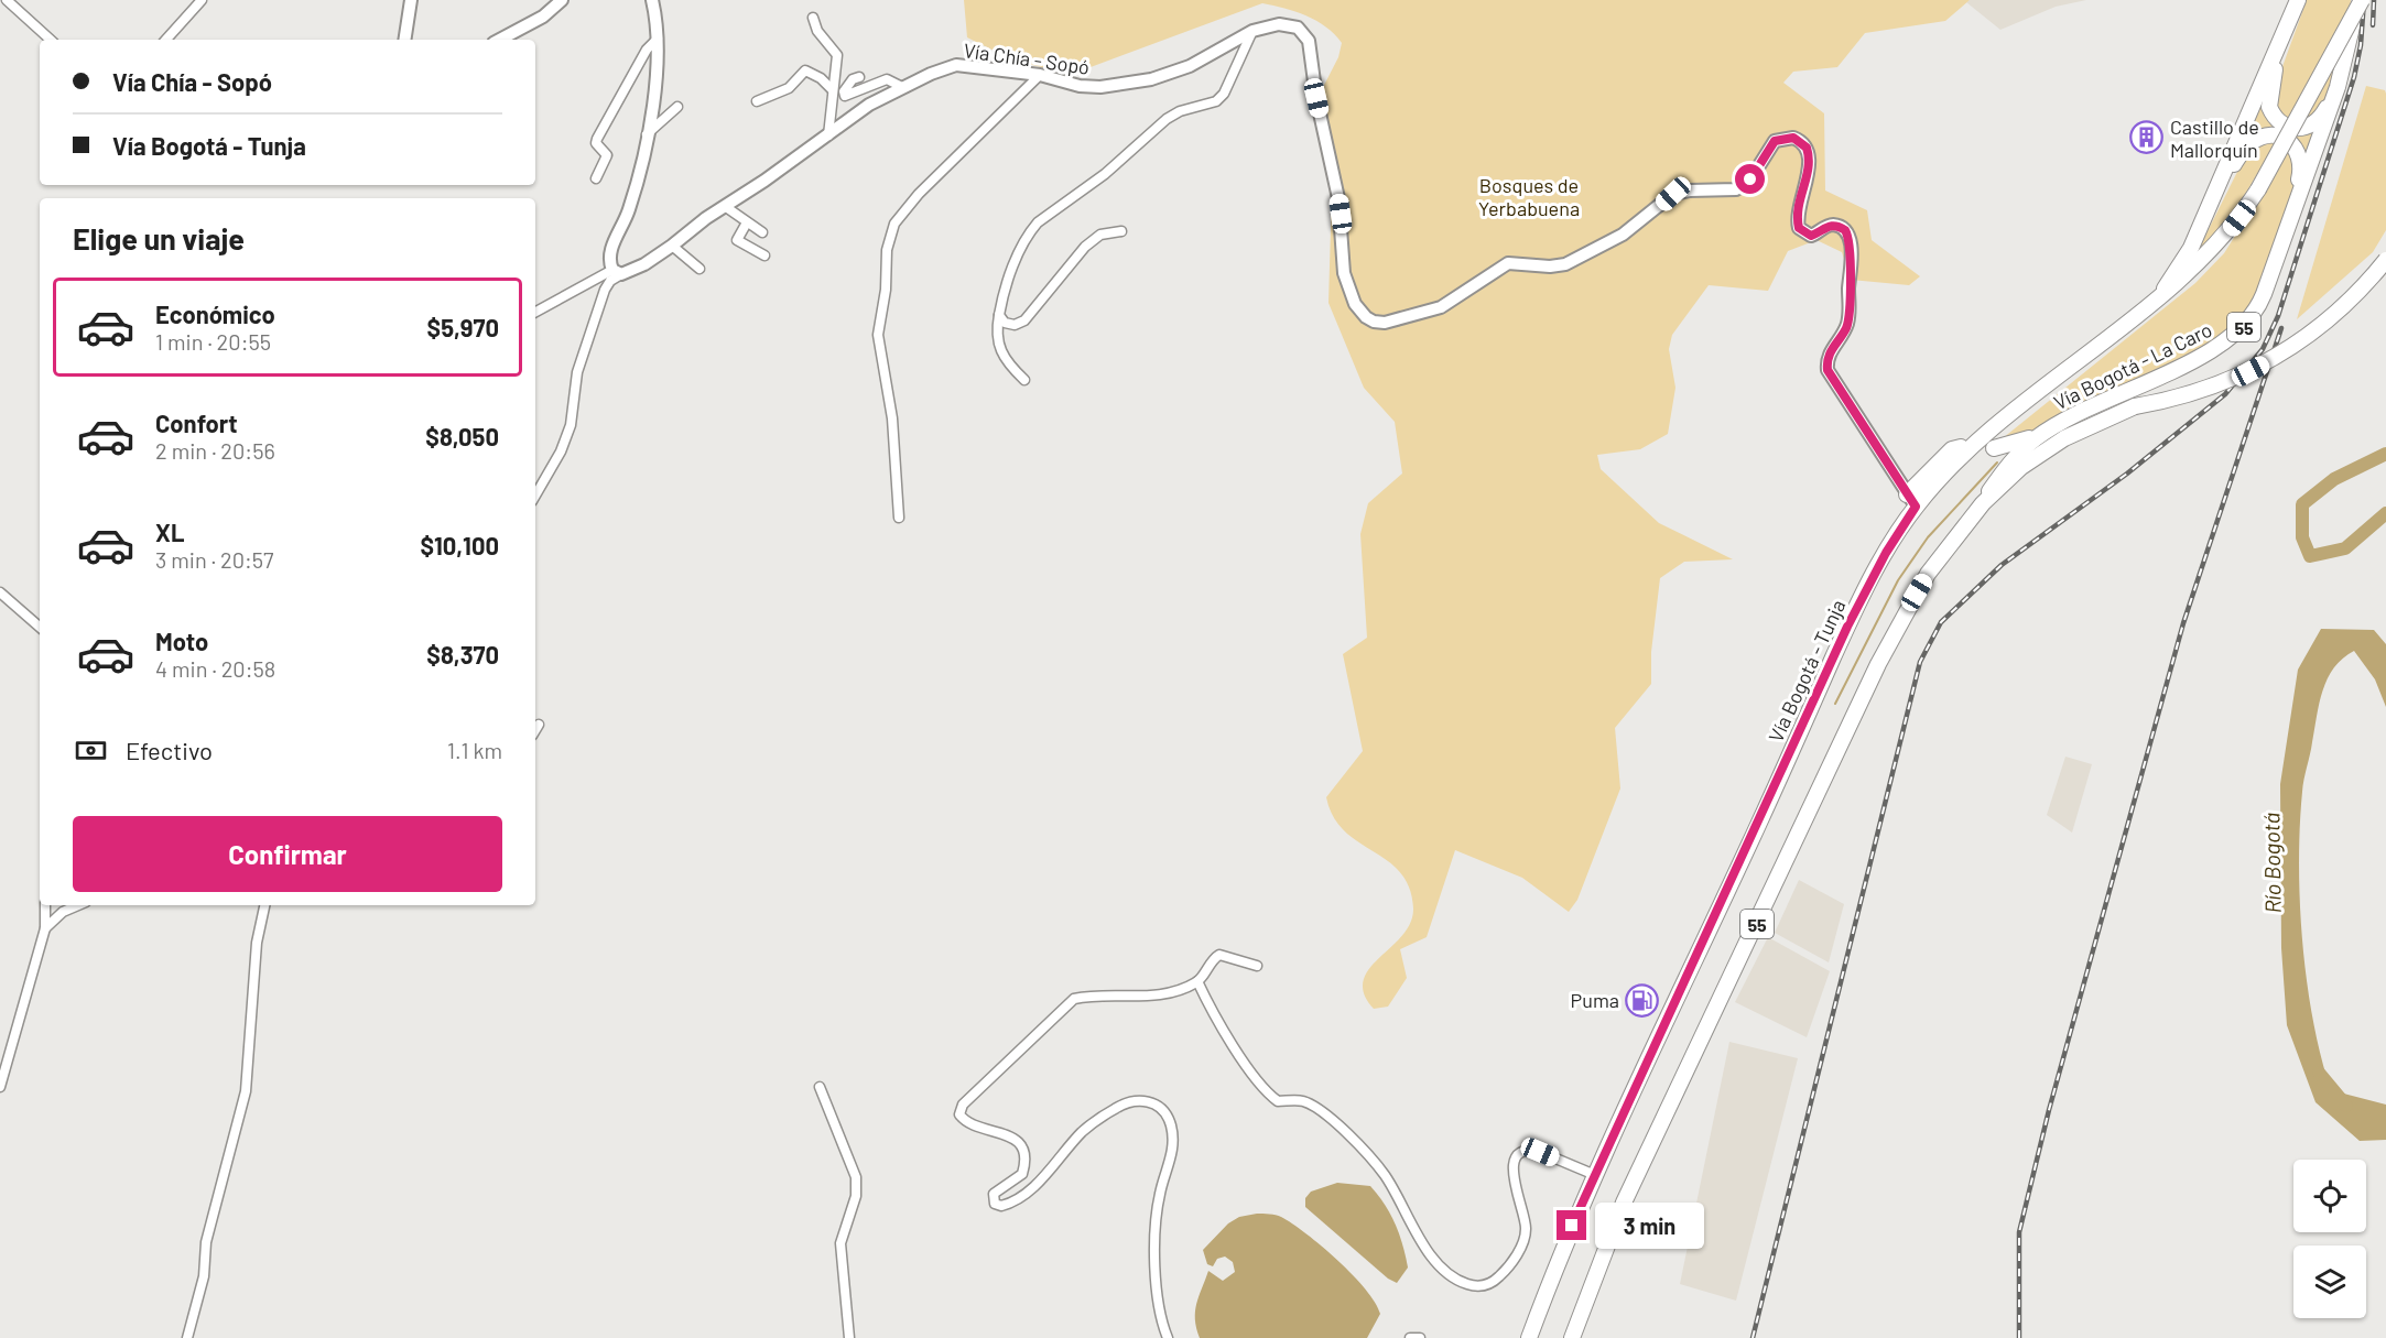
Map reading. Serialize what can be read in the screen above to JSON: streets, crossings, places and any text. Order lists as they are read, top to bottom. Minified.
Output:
{"streets":{"main road":["55","Vía Bogotá - La Caro","Vía Bogotá - Tunja"],"street":["Vía Chía - Sopó"]},"crossings":[["Vía Chía - Sopó","Vía Bogotá - Tunja"],["55","Vía Bogotá - La Caro"],["55","Vía Bogotá - Tunja"]],"water":["Río Bogotá"],"parks":["Bosques de Yerbabuena"],"places":{"building":["Castillo de Mallorquín"],"fuel station":["Puma"]},"page":{"banner":["Vía Chía - Sopó","Vía Bogotá - Tunja"],"heading":"Elige un viaje","list":[{"name":"Económico","note":"1 min · 20:55","value":"$5,970"},{"name":"Confort","note":"2 min · 20:56","value":"$8,050"},{"name":"XL","note":"3 min · 20:57","value":"$10,100"},{"name":"Moto","note":"4 min · 20:58","value":"$8,370"}],"pay":["Efectivo","1.1 km"],"buttons":"Confirmar","bubble":"3 min"}}
